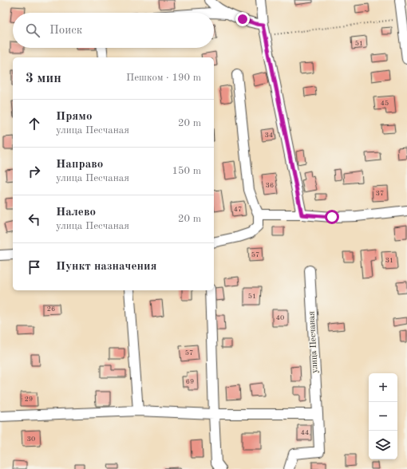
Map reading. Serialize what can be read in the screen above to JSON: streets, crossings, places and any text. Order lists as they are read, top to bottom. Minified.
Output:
{"streets":{"street":["улица Песчаная"]},"house_numbers":["51","45","34","36","37","47","57","31","51","26","40","57","69","29","44","30"],"page":{"search":"Поиск","heading":["3 мин","Пешком · 190 m"],"list":[["Прямо","улица Песчаная","20 m"],["Направо","улица Песчаная","150 m"],["Налево","улица Песчаная","20 m"],"Пункт назначения"],"map_buttons":["+","−"]}}
